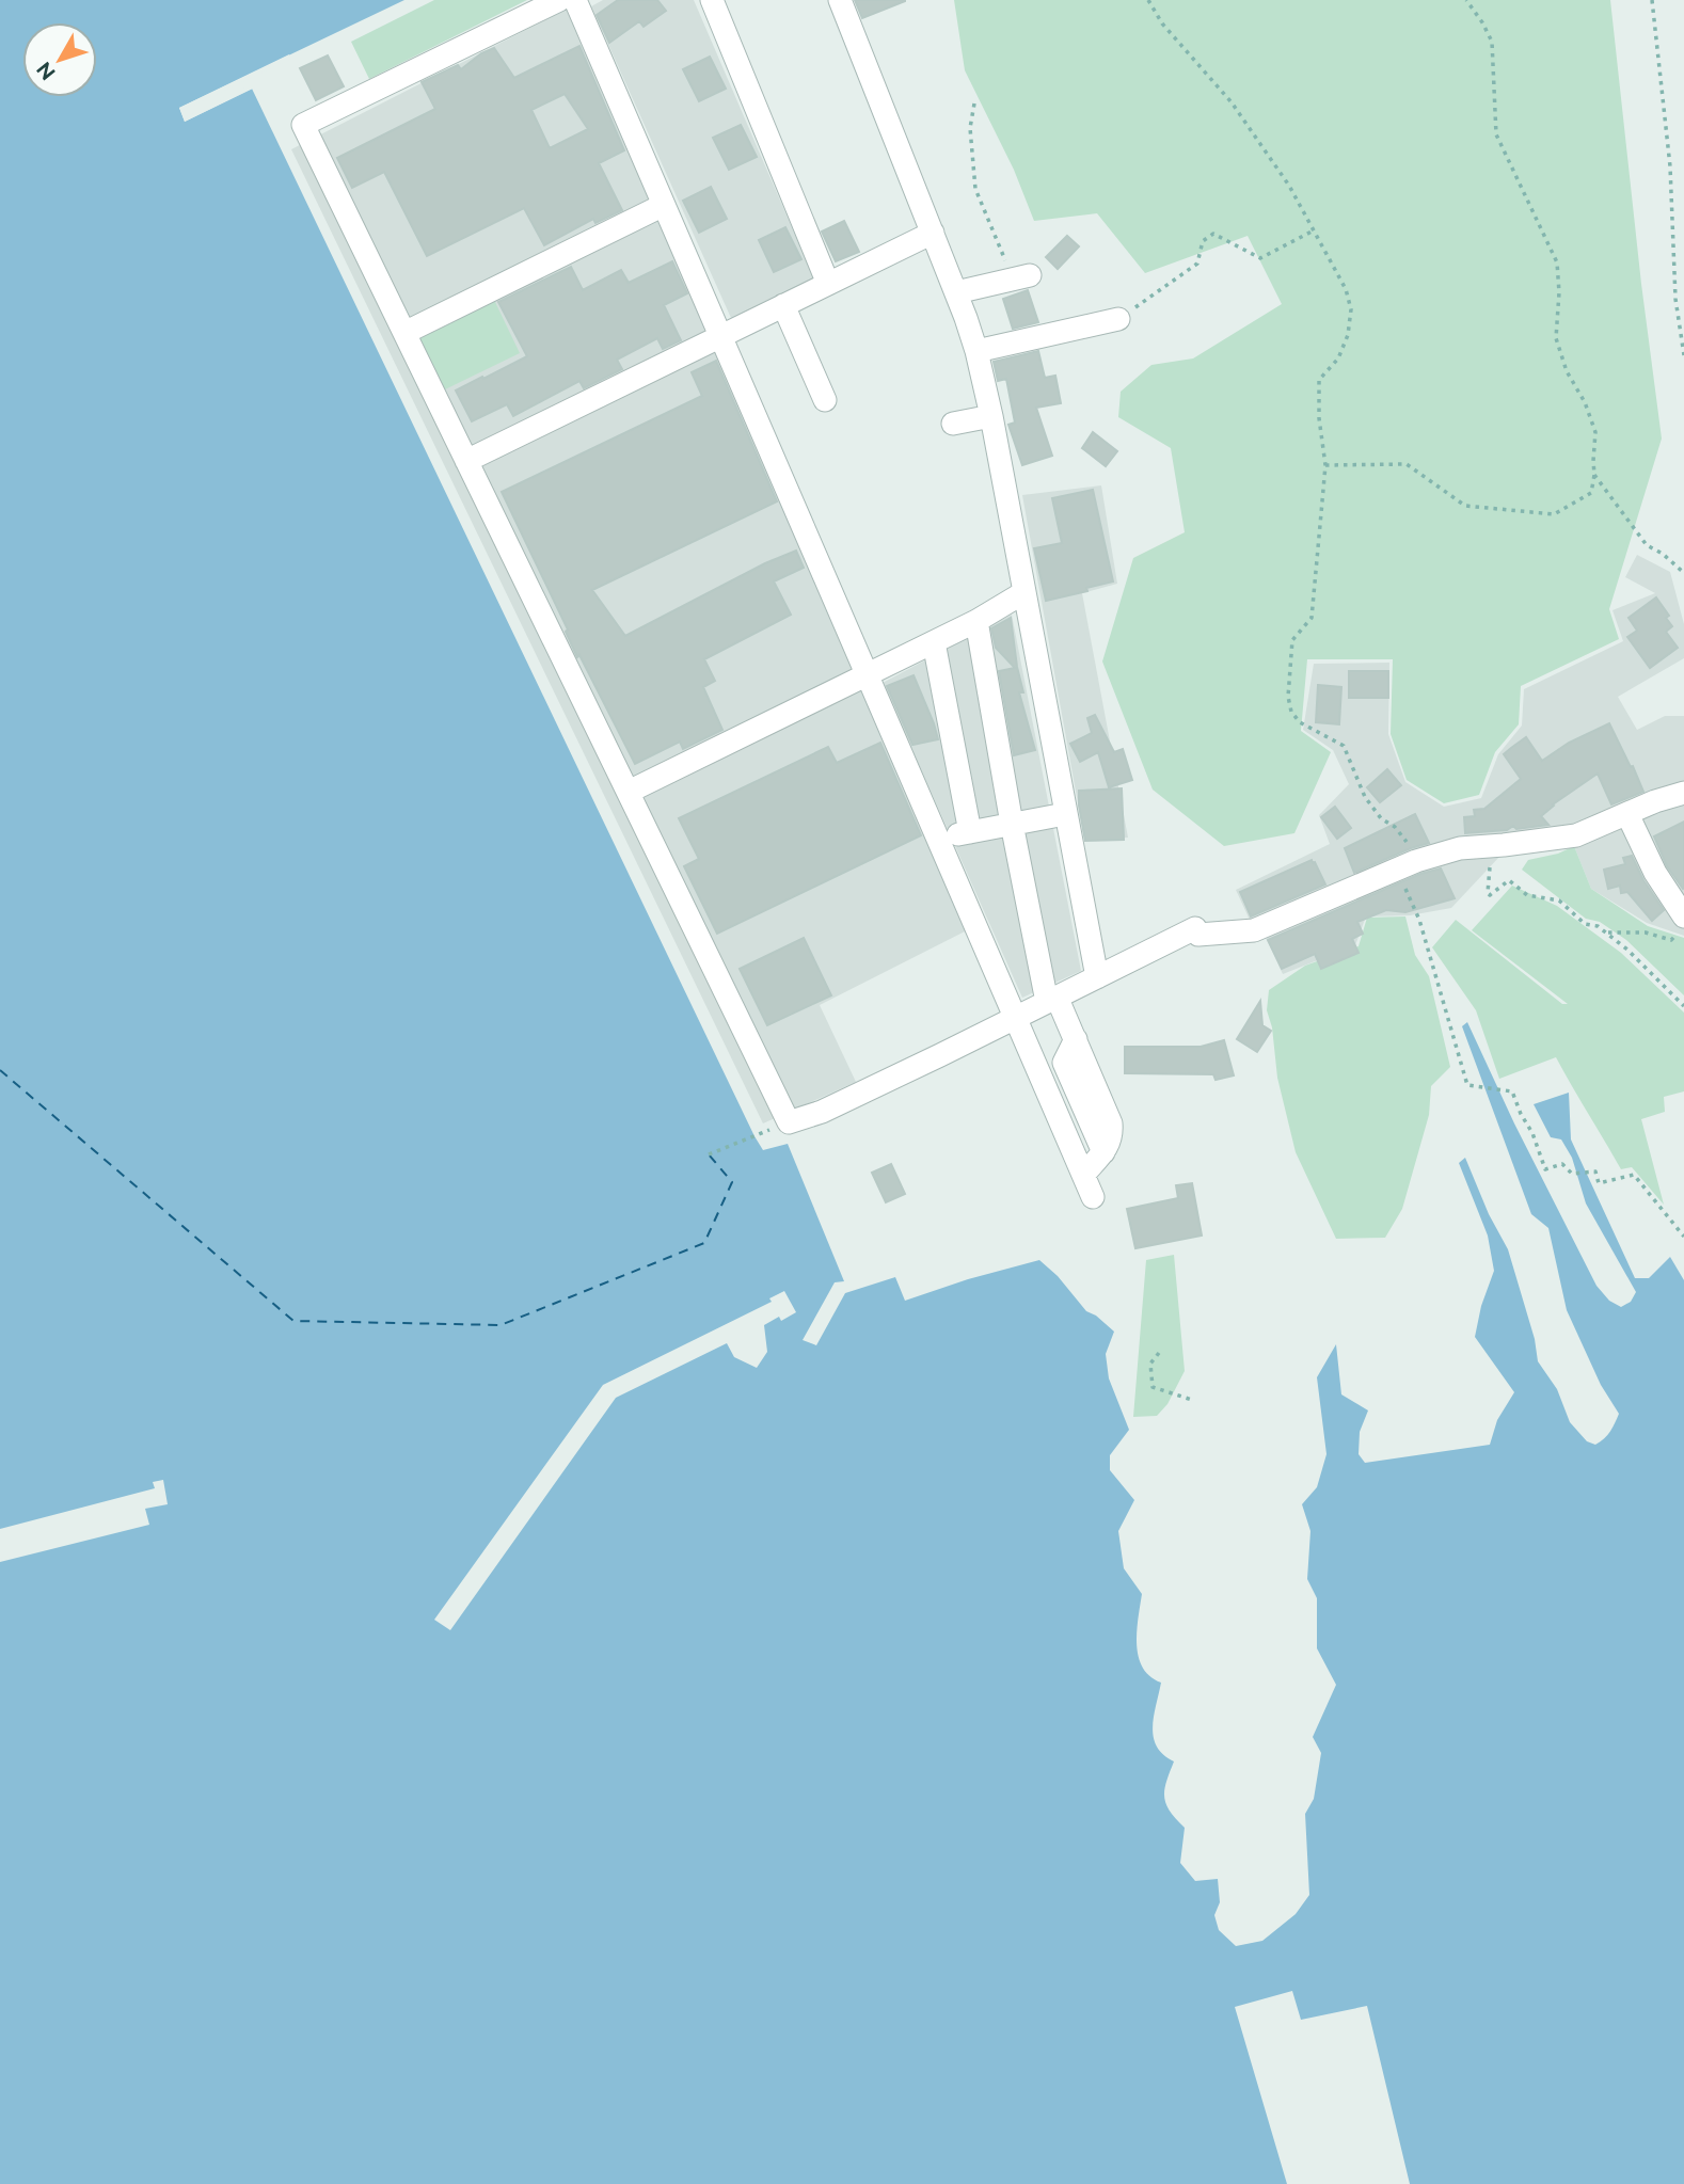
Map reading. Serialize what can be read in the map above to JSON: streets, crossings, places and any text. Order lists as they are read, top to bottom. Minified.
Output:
{"north":"bottom left"}
